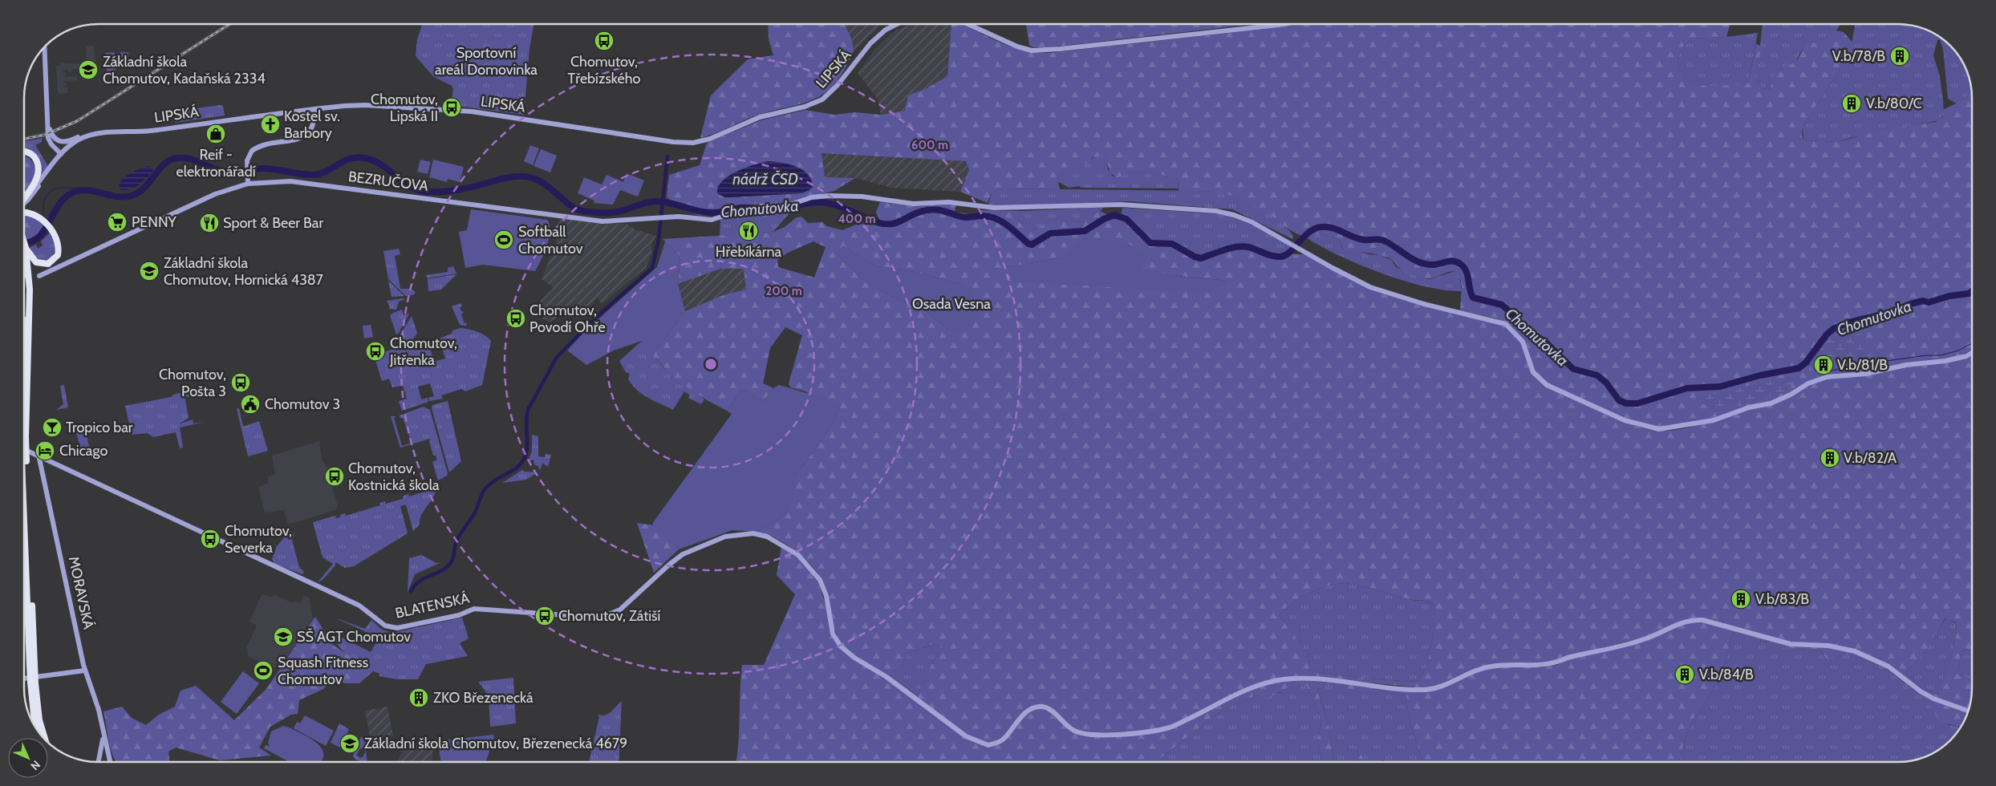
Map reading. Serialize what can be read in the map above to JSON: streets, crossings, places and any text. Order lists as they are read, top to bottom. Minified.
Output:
{"streets":{"street":["LIPSKÁ","BEZRUČOVA","MORAVSKÁ","BLATENSKÁ"]},"crossings":[["MORAVSKÁ","BLATENSKÁ"]],"water":["nádrž ČSD","Chomutovka"],"parks":["Sportovní areál Domovinka","Osada Vesna"],"places":{"bus stop":["Chomutov, Třebízského","Chomutov, Lipská II","Chomutov, Povodí Ohře","Chomutov, Jitřenka","Chomutov, Pošta 3","Chomutov, Kostnická škola","Chomutov, Severka","Chomutov, Zátiší"],"building":["V.b/78/B","V.b/80/C","V.b/81/B","V.b/82/A","V.b/83/B","V.b/84/B","ZKO Březenecká"],"school or university":["Základní škola Chomutov, Kadaňská 2334","Základní škola Chomutov, Hornická 4387","SŠ AGT Chomutov","Základní škola Chomutov, Březenecká 4679"],"church":["Kostel sv. Barbory"],"shop":["Reif - elektronářadí"],"supermarket":["PENNY"],"restaurant":["Sport & Beer Bar","Hřebíkárna"],"sports":["Softball Chomutov","Squash Fitness Chomutov"],"public building":["Chomutov 3"],"bar":["Tropico bar"],"hotel":["Chicago"]},"north":"bottom right","rings":["600 m","400 m","200 m"]}
